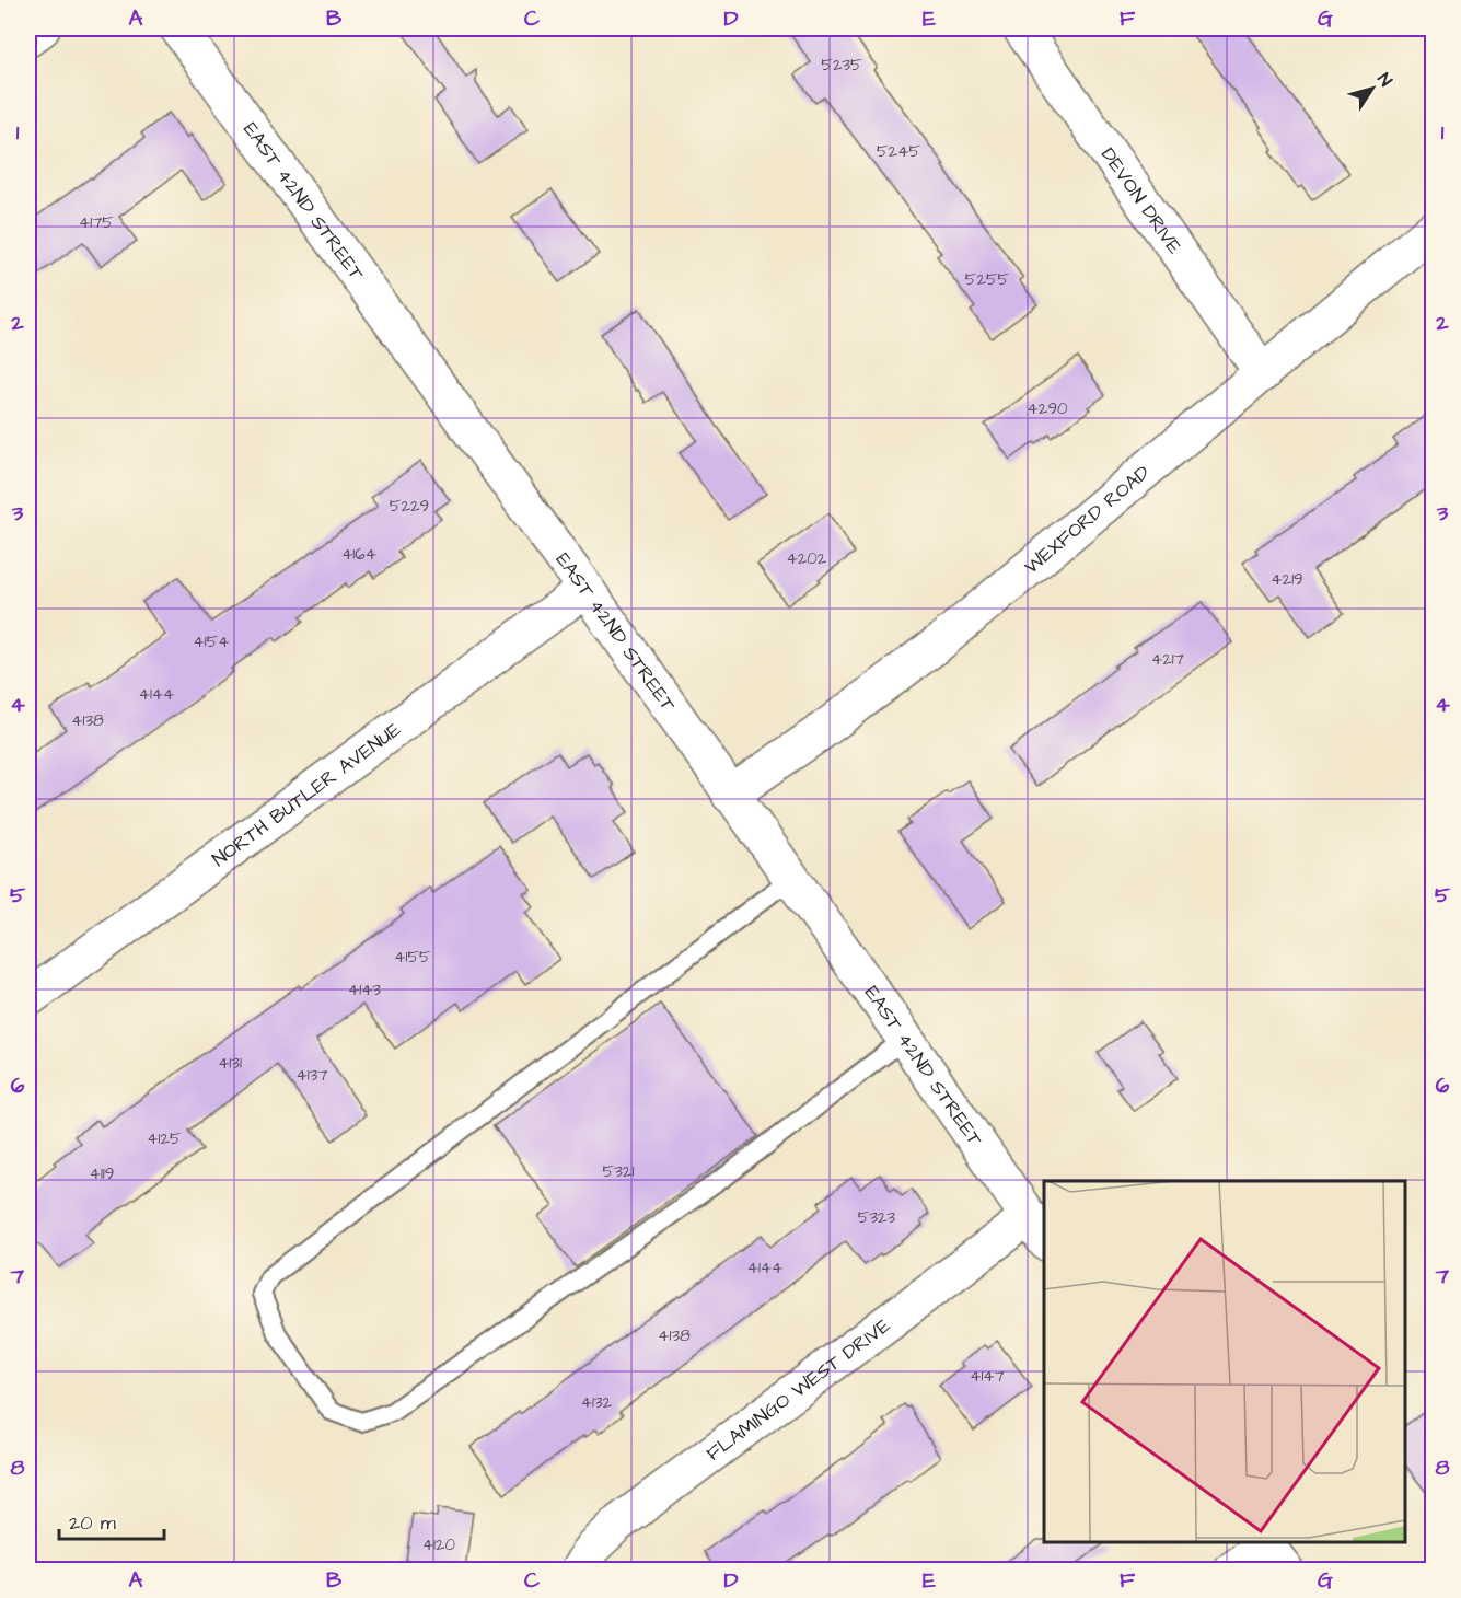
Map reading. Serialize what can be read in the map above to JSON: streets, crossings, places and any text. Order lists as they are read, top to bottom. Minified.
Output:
{"streets":{"street":["DEVON DRIVE","EAST 42ND STREET","WEXFORD ROAD","NORTH BUTLER AVENUE","FLAMINGO WEST DRIVE"]},"crossings":[["DEVON DRIVE","WEXFORD ROAD"],["EAST 42ND STREET","WEXFORD ROAD"],["EAST 42ND STREET","NORTH BUTLER AVENUE"],["EAST 42ND STREET","FLAMINGO WEST DRIVE"]],"house_numbers":["5235","5245","4175","5255","4290","5229","4164","4202","4219","4154","4217","4144","4138","4155","4143","4131","4137","4125","5321","4119","5323","4144","4138","4147","4132","4120"],"scale_bar":"20 m","north":"top right","grid":{"columns":["A","B","C","D","E","F","G"],"rows":["1","2","3","4","5","6","7","8"]}}
